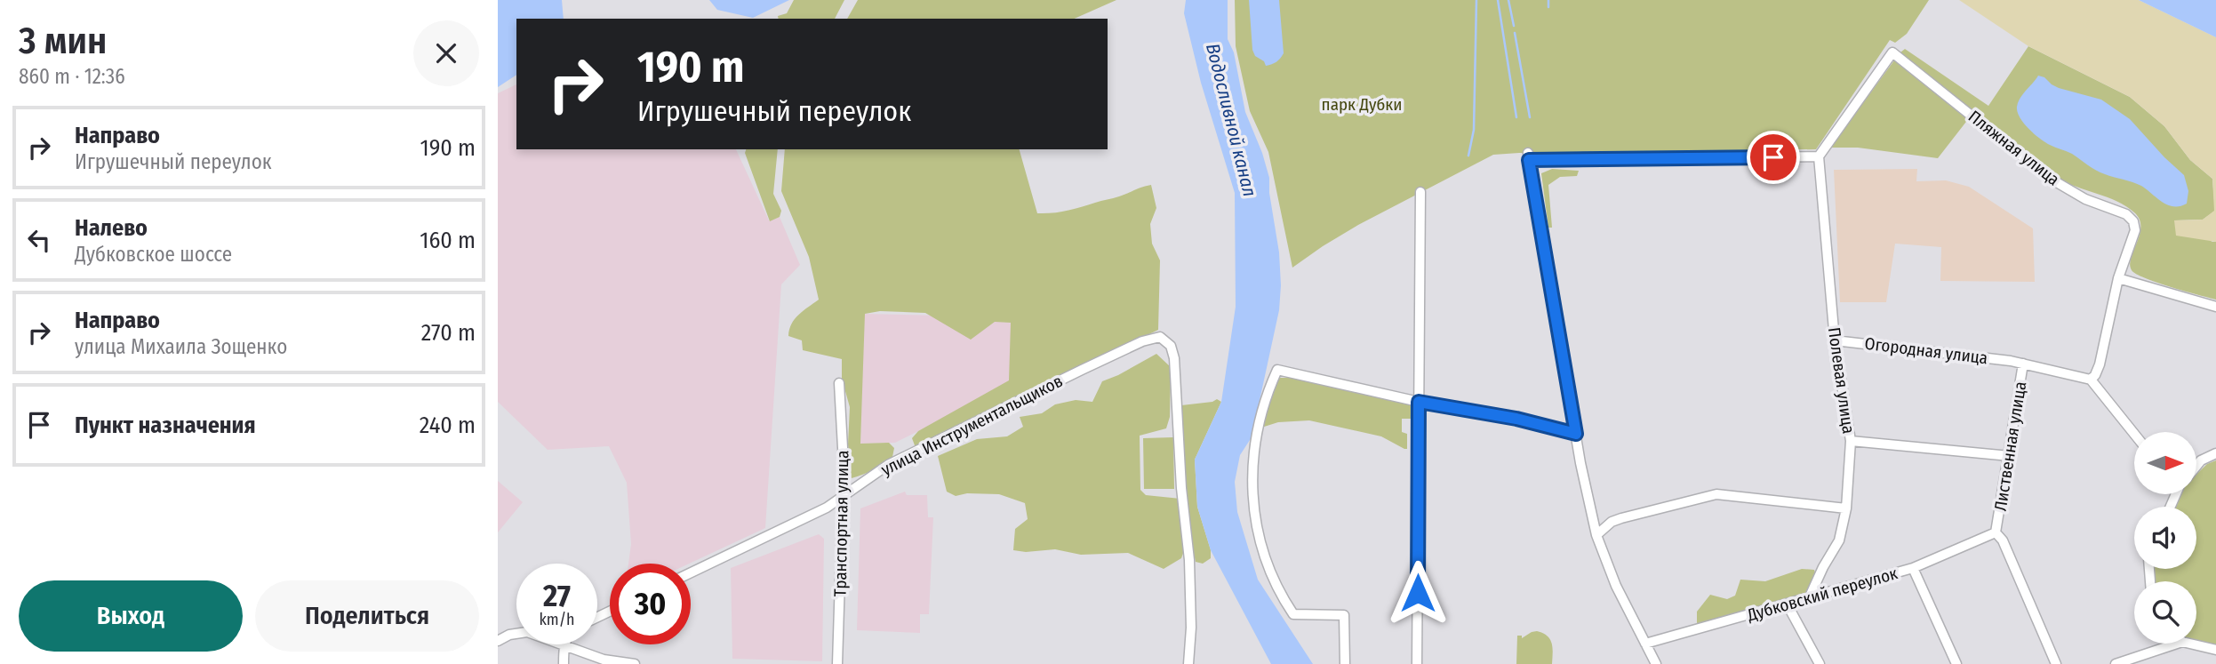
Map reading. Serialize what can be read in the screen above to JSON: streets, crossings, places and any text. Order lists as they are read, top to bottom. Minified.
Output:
{"streets":{"street":["Пляжная улица","Огородная улица","Полевая улица","улица Инструментальщиков","Лиственная улица","Транспортная улица","Дубковский переулок"]},"crossings":[["Пляжная улица","Полевая улица"],["Огородная улица","Полевая улица"],["Огородная улица","Лиственная улица"],["Полевая улица","Дубковский переулок"],["улица Инструментальщиков","Транспортная улица"],["Лиственная улица","Дубковский переулок"]],"water":["Водосливной канал"],"parks":["парк Дубки"],"north":"right","page":{"heading":["3 мин","860 m · 12:36"],"turn":["190 m","Игрушечный переулок"],"list":[{"name":"Направо","note":"Игрушечный переулок","value":"190 m"},{"name":"Налево","note":"Дубковское шоссе","value":"160 m"},{"name":"Направо","note":"улица Михаила Зощенко","value":"270 m"},{"name":"Пункт назначения","value":"240 m"}],"speed":"27 km/h","limit":"30","buttons":["Выход","Поделиться"]}}
